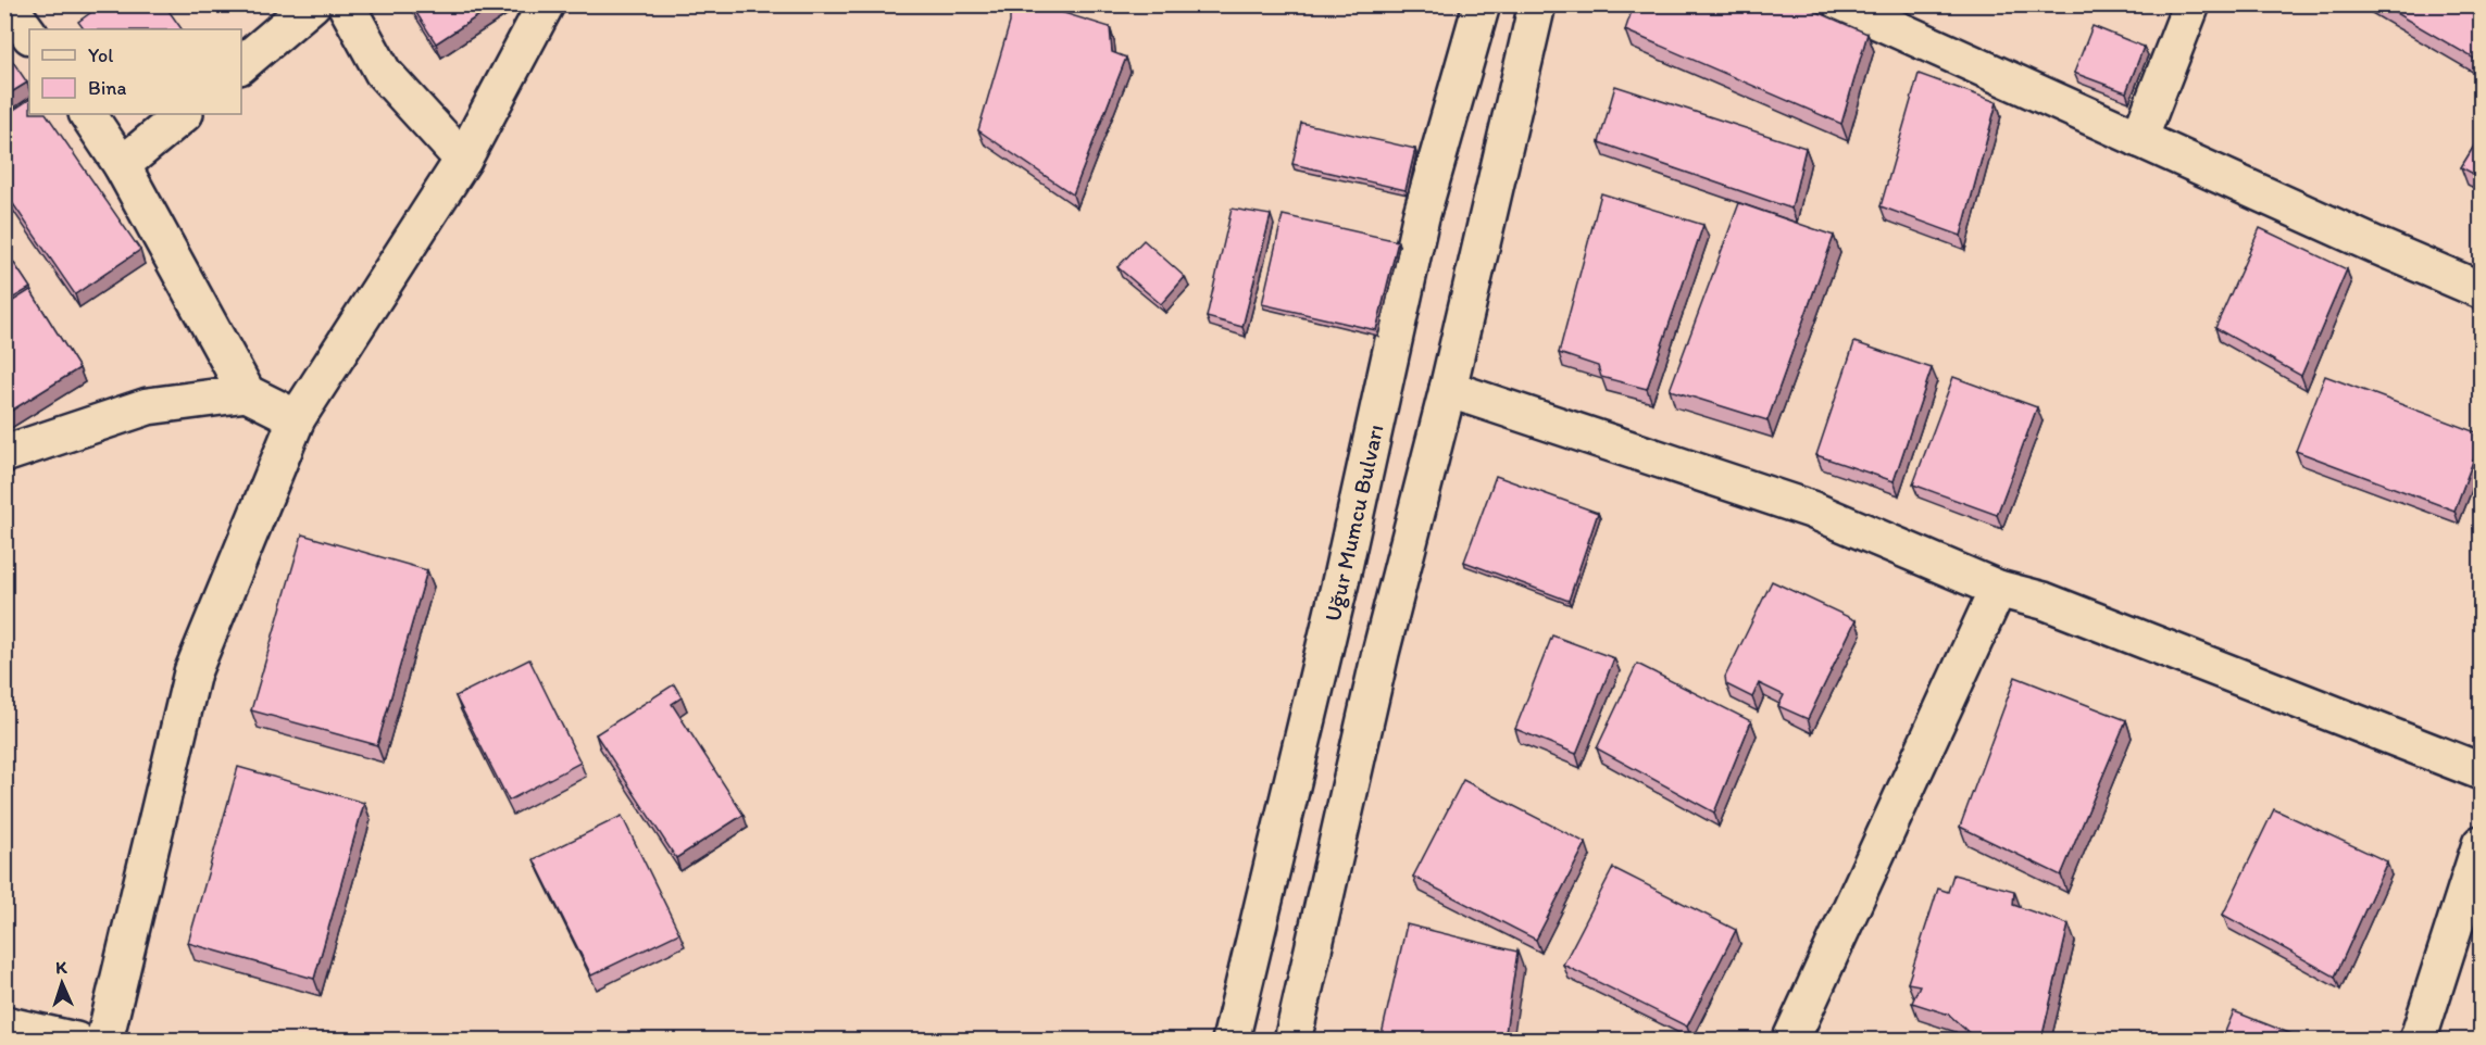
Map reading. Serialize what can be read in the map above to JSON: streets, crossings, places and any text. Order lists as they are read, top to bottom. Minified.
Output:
{"streets":{"main road":["Uğur Mumcu Bulvarı"]},"legend":["Yol","Bina"],"north":"top"}
